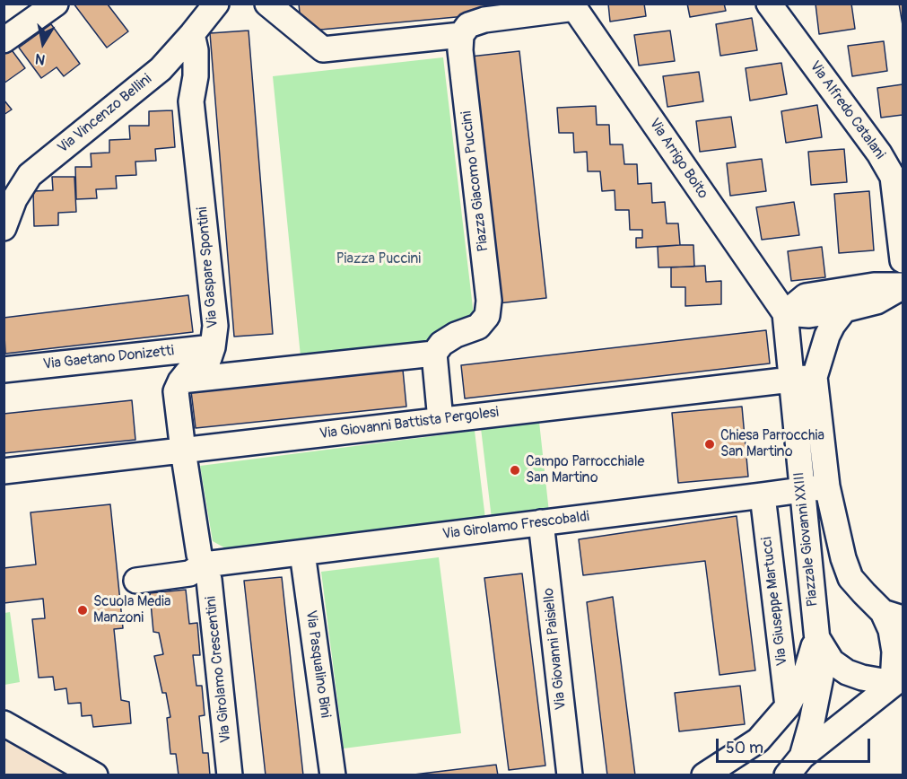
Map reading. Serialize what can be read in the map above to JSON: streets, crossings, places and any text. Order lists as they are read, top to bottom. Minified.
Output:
{"streets":{"street":["Via Alfredo Catalani","Via Vincenzo Bellini","Via Arrigo Boito","Piazza Giacomo Puccini","Via Gaspare Spontini","Via Gaetano Donizetti","Via Giovanni Battista Pergolesi","Via Girolamo Frescobaldi","Piazzale Giovanni XXIII","Via Giuseppe Martucci","Via Giovanni Paisiello","Via Pasqualino Bini","Via Girolamo Crescentini"]},"crossings":[["Via Vincenzo Bellini","Via Gaspare Spontini"],["Via Arrigo Boito","Piazzale Giovanni XXIII"],["Via Gaspare Spontini","Via Gaetano Donizetti"],["Via Giovanni Battista Pergolesi","Piazzale Giovanni XXIII"],["Via Girolamo Frescobaldi","Piazzale Giovanni XXIII"],["Via Girolamo Frescobaldi","Via Giuseppe Martucci"],["Via Girolamo Frescobaldi","Via Giovanni Paisiello"],["Via Girolamo Frescobaldi","Via Pasqualino Bini"],["Via Girolamo Frescobaldi","Via Girolamo Crescentini"]],"parks":["Piazza Puccini"],"places":["Chiesa Parrocchia San Martino","Campo Parrocchiale San Martino","Scuola Media Manzoni"],"scale_bar":"50 m","north":"bottom"}
